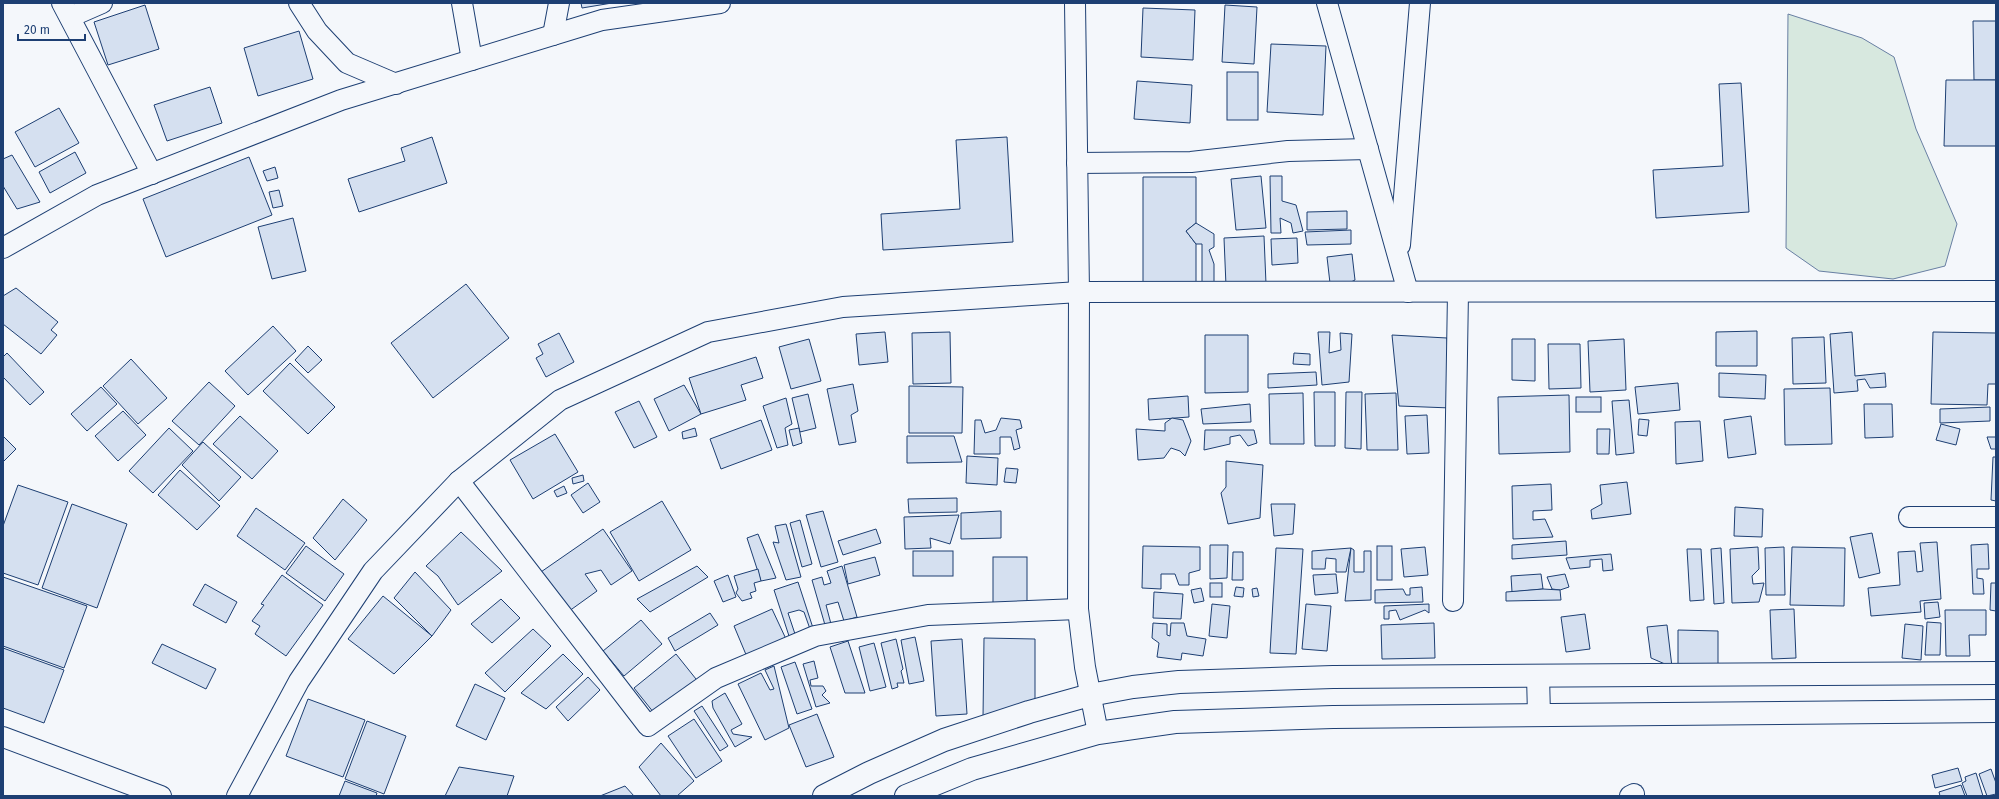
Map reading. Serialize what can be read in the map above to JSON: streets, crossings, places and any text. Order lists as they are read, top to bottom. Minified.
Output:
{"scale_bar":"20 m"}
